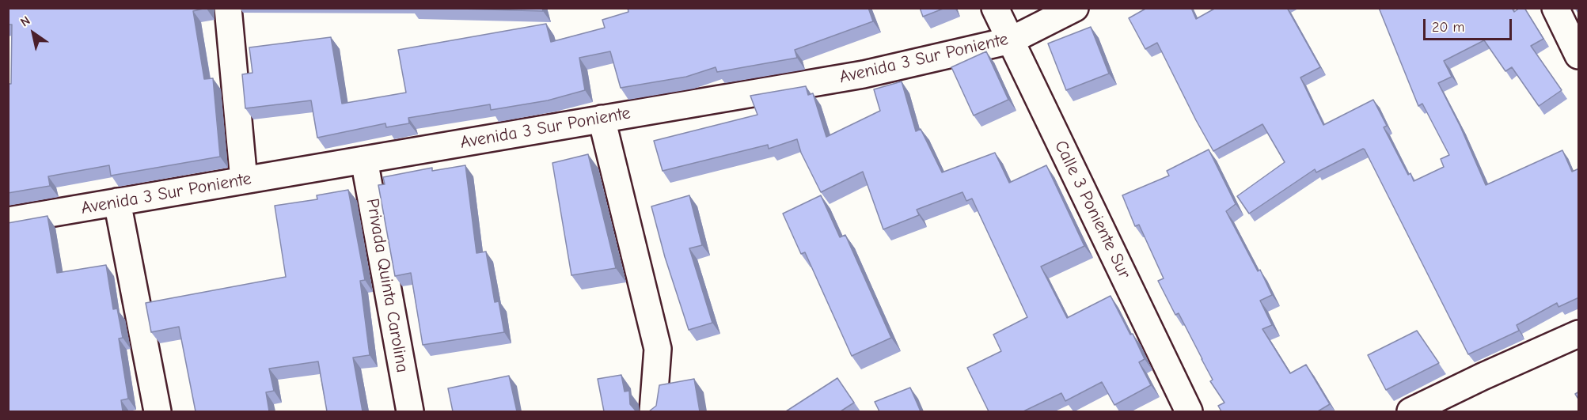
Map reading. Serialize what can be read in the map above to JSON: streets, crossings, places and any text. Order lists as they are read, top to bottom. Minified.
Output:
{"streets":{"street":["Avenida 3 Sur Poniente","Calle 3 Poniente Sur","Privada Quinta Carolina"]},"crossings":[["Avenida 3 Sur Poniente","Calle 3 Poniente Sur"],["Avenida 3 Sur Poniente","Privada Quinta Carolina"]],"scale_bar":"20 m","north":"top left"}
